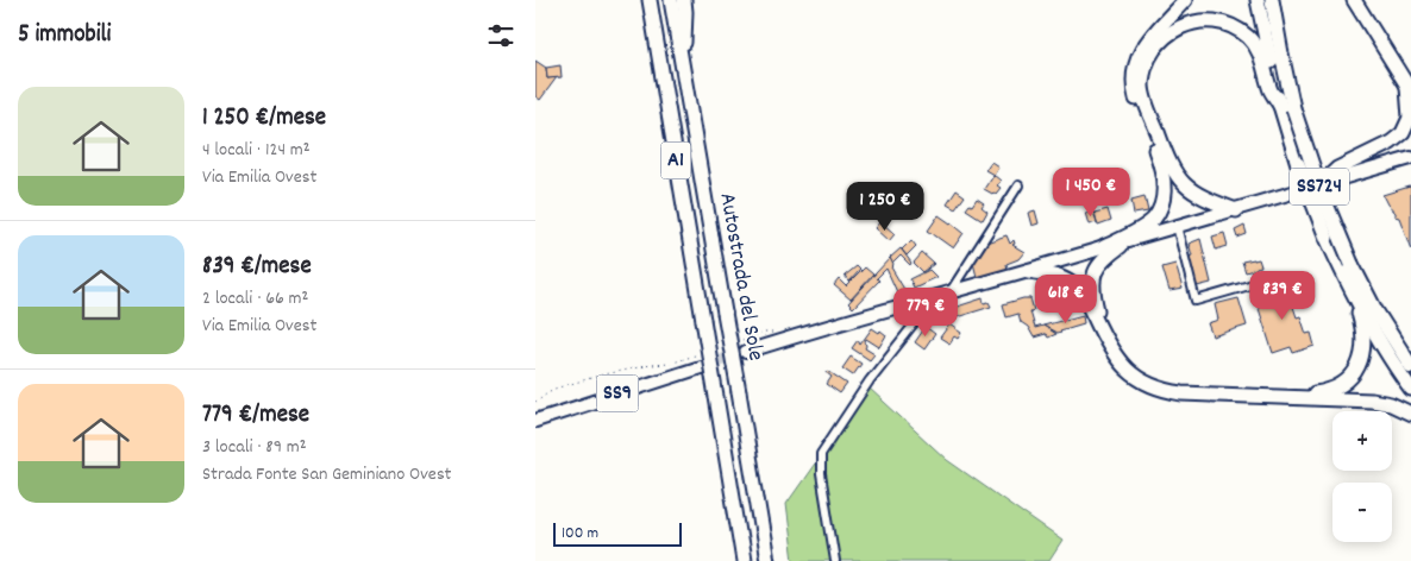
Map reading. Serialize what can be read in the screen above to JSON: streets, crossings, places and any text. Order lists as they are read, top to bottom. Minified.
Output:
{"streets":{"highway":["A1","SS724","Autostrada del Sole"],"main road":["SS9"]},"scale_bar":"100 m","page":{"heading":"5 immobili","list":[{"name":"1 250 €/mese","note":"4 locali · 124 m² · Via Emilia Ovest"},{"name":"839 €/mese","note":"2 locali · 66 m² · Via Emilia Ovest"},{"name":"779 €/mese","note":"3 locali · 89 m² · Strada Fonte San Geminiano Ovest"}],"price":["1 450 €","1 250 €","839 €","618 €","779 €"],"map_buttons":["+","−"],"scale":"100 m"}}
